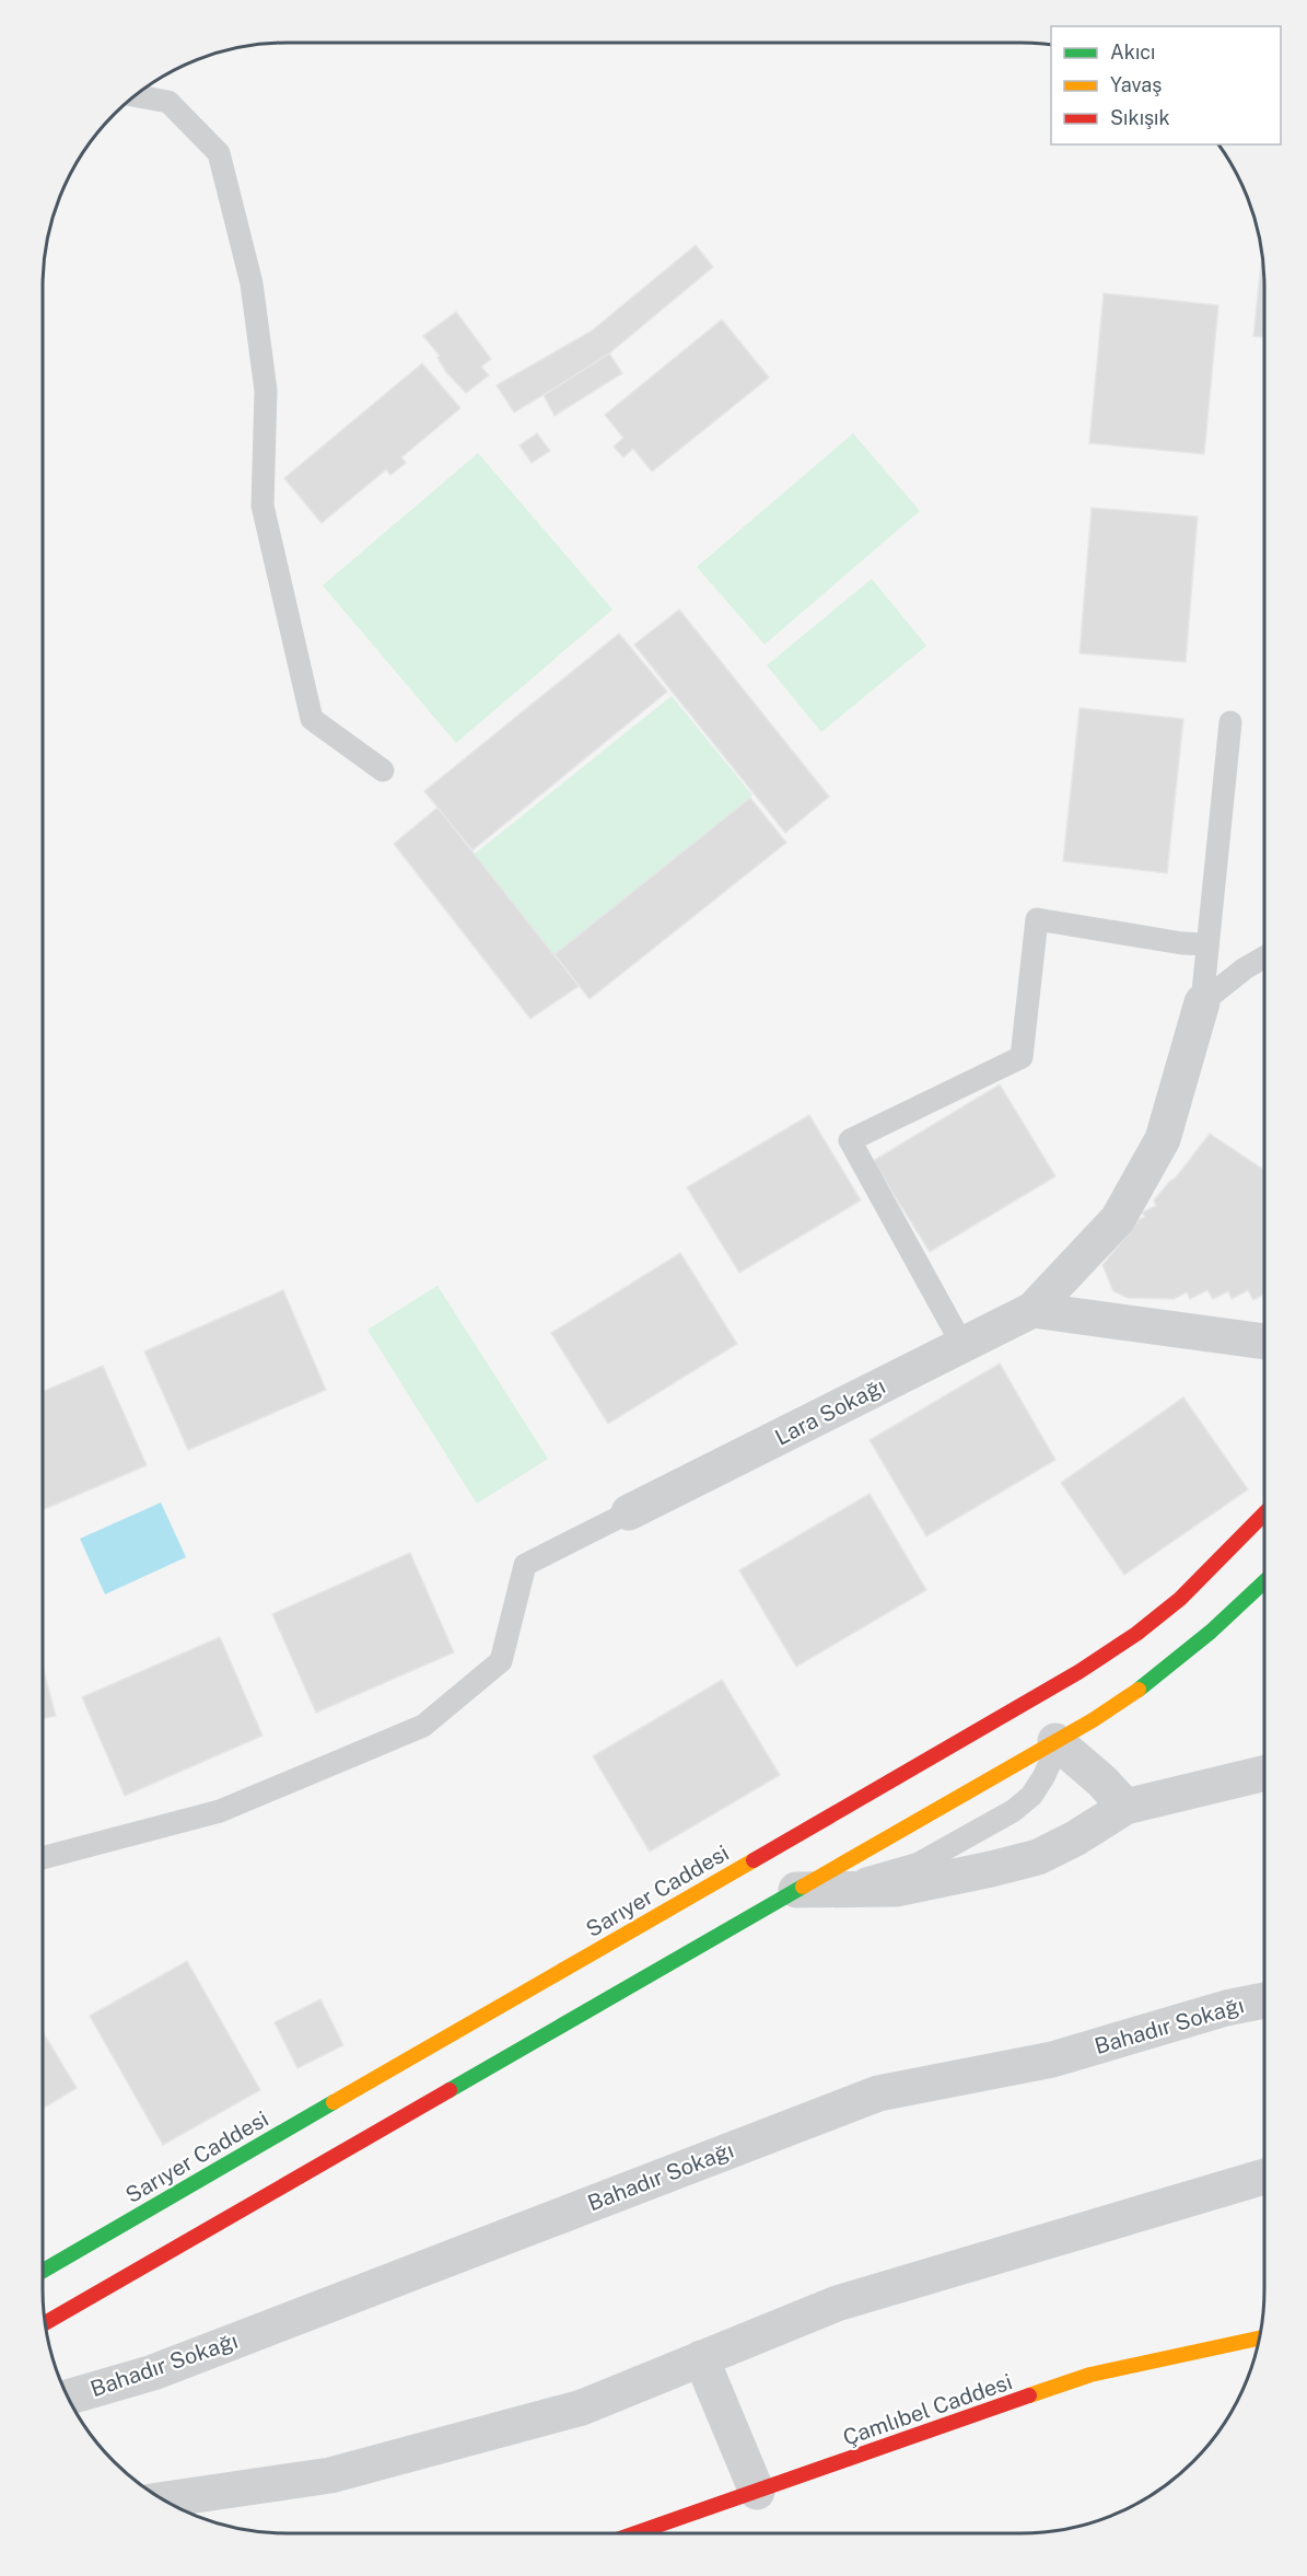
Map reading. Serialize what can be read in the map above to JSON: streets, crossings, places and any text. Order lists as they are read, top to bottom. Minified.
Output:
{"streets":{"main road":["Sarıyer Caddesi","Çamlıbel Caddesi"],"street":["Lara Sokağı","Bahadır Sokağı"]},"legend":["Akıcı","Yavaş","Sıkışık"]}
